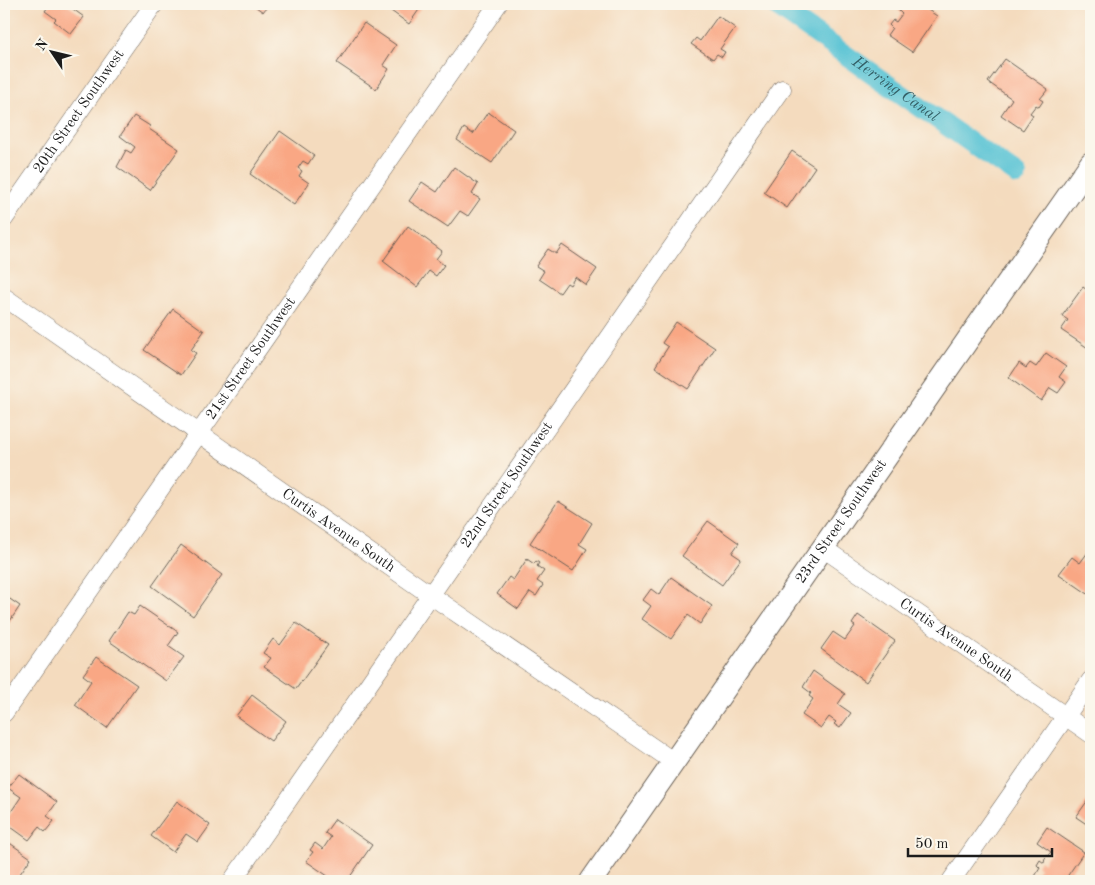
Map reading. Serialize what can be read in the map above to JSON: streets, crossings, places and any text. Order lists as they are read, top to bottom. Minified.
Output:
{"streets":{"street":["20th Street Southwest","21st Street Southwest","22nd Street Southwest","23rd Street Southwest","Curtis Avenue South"]},"crossings":[["21st Street Southwest","Curtis Avenue South"],["22nd Street Southwest","Curtis Avenue South"],["23rd Street Southwest","Curtis Avenue South"]],"water":["Herring Canal"],"scale_bar":"50 m","north":"top left"}
